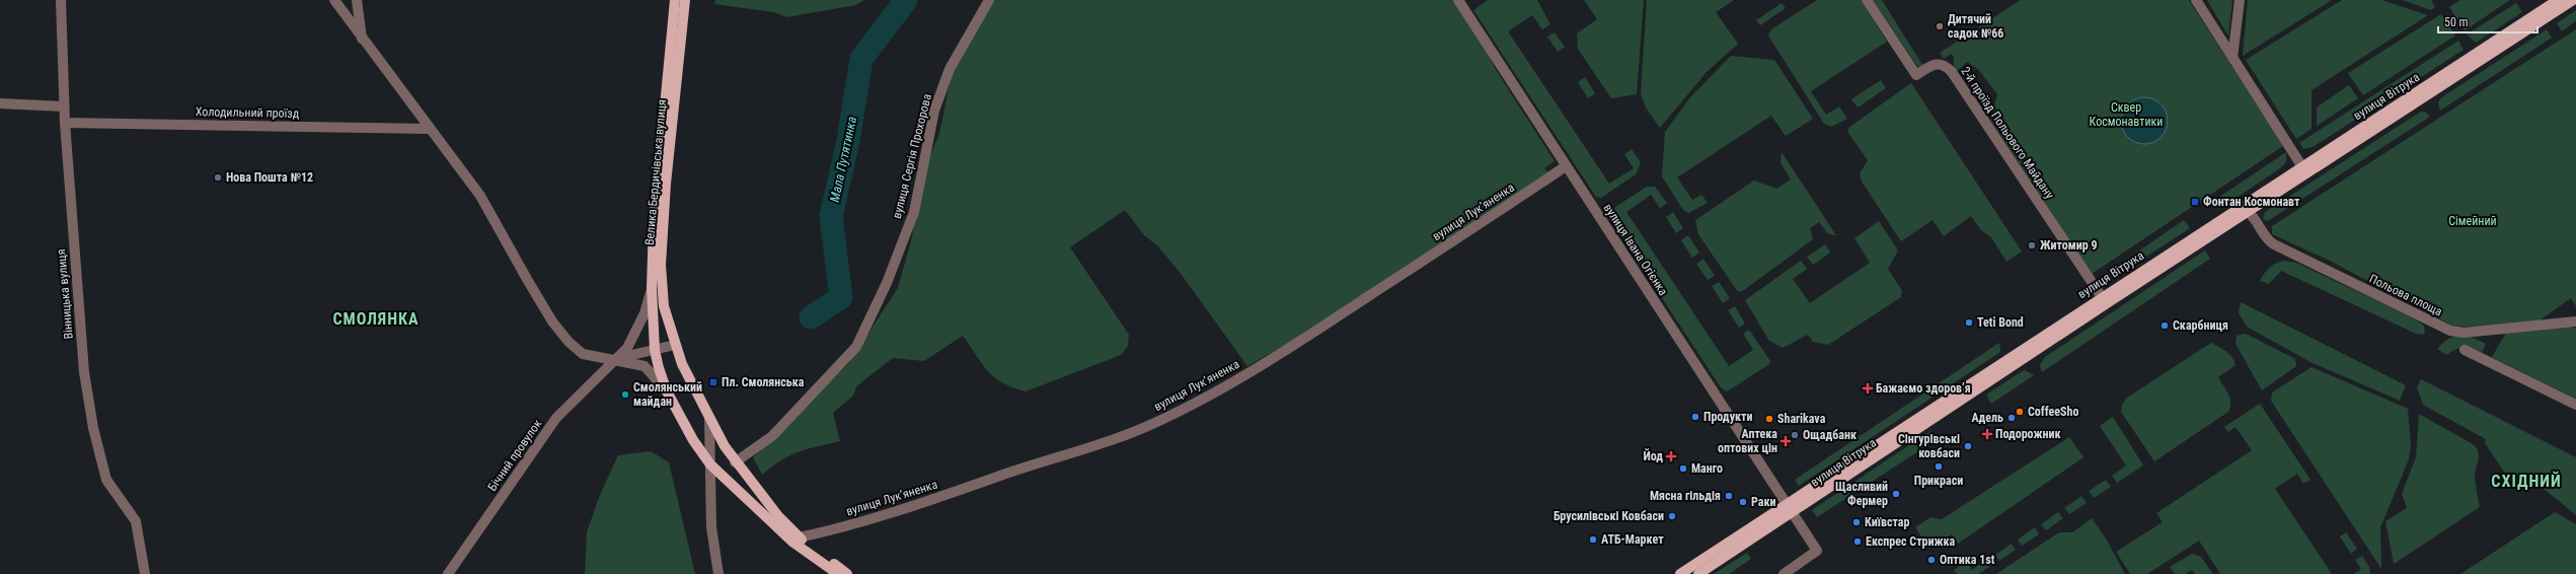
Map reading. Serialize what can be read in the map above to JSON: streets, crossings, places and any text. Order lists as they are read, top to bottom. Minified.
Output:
{"streets":{"main road":["вулиця Вітрука","Велика Бердичівська вулиця"],"street":["Холодильний проїзд","2-й проїзд Польового Майдану","вулиця Сергія Прохорова","вулиця Лукʼяненка","вулиця Івана Огієнка","Вінницька вулиця","Польова площа","Бічний провулок"]},"crossings":[["вулиця Вітрука","2-й проїзд Польового Майдану"],["вулиця Вітрука","вулиця Івана Огієнка"],["вулиця Вітрука","Польова площа"],["Холодильний проїзд","Вінницька вулиця"],["вулиця Лукʼяненка","вулиця Івана Огієнка"]],"districts":["СМОЛЯНКА","СХІДНИЙ"],"water":["Мала Путятинка"],"parks":["Сквер Космонавтики","Сімейний"],"places":{"other":["Дитячий садок №66","Нова Пошта №12","Житомир 9","Teti Bond","Скарбниця","Смолянський майдан","CoffeeSho","Продукти","Адель","Sharikava","Ощадбанк","Сінгурівські ковбаси","Прикраси","Манго","Щасливий Фермер","Мясна гільдія","Раки","Брусилівські Ковбаси","Київстар","АТБ-Маркет","Експрес Стрижка","Оптика 1st"],"transit":["Фонтан Космонавт","Пл. Смолянська"],"health":["Бажаємо здоровʼя","Подорожник","Аптека оптових цін","Йод"]},"scale_bar":"50 m"}
